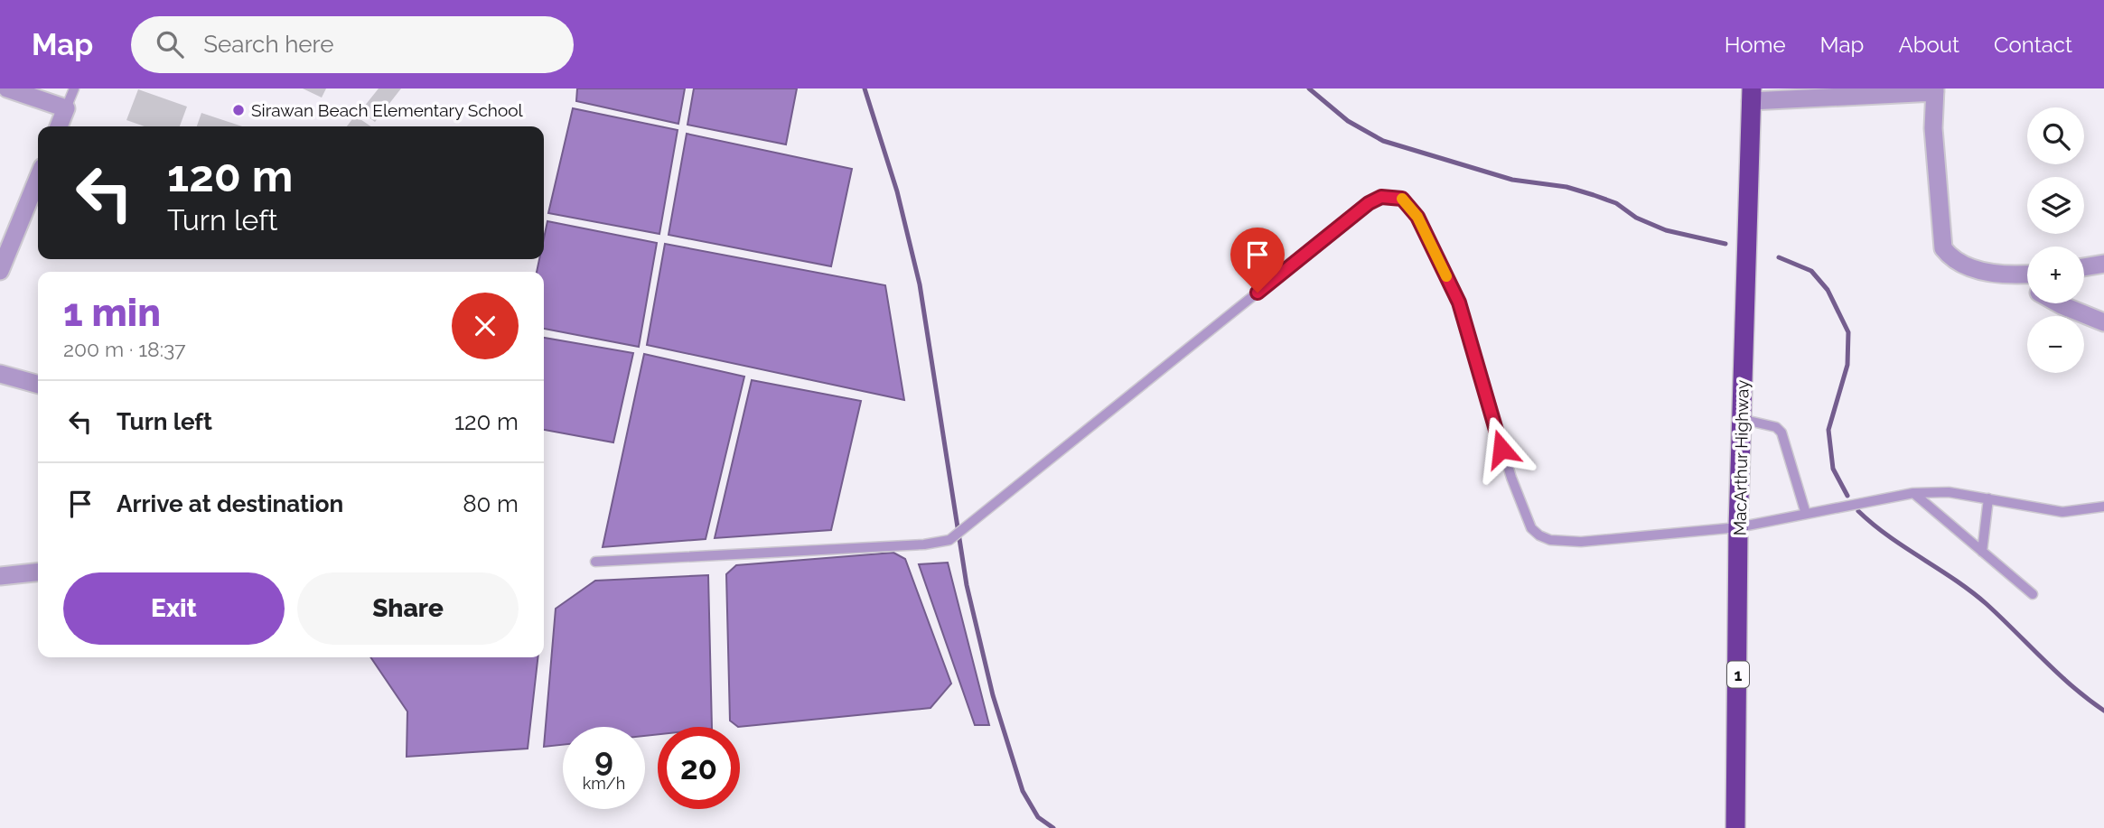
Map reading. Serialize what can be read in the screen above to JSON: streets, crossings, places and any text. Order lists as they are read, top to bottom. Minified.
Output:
{"streets":{"highway":["MacArthur Highway","1"]},"places":["Sirawan Beach Elementary School"],"page":{"header":"Map","search":"Search here","nav":["Home","Map","About","Contact"],"map_buttons":["+","−"],"turn":["120 m","Turn left"],"heading":["1 min","200 m · 18:37"],"list":[{"name":"Turn left","value":"120 m"},{"name":"Arrive at destination","value":"80 m"}],"buttons":["Exit","Share"],"speed":"9 km/h","limit":"20"}}
